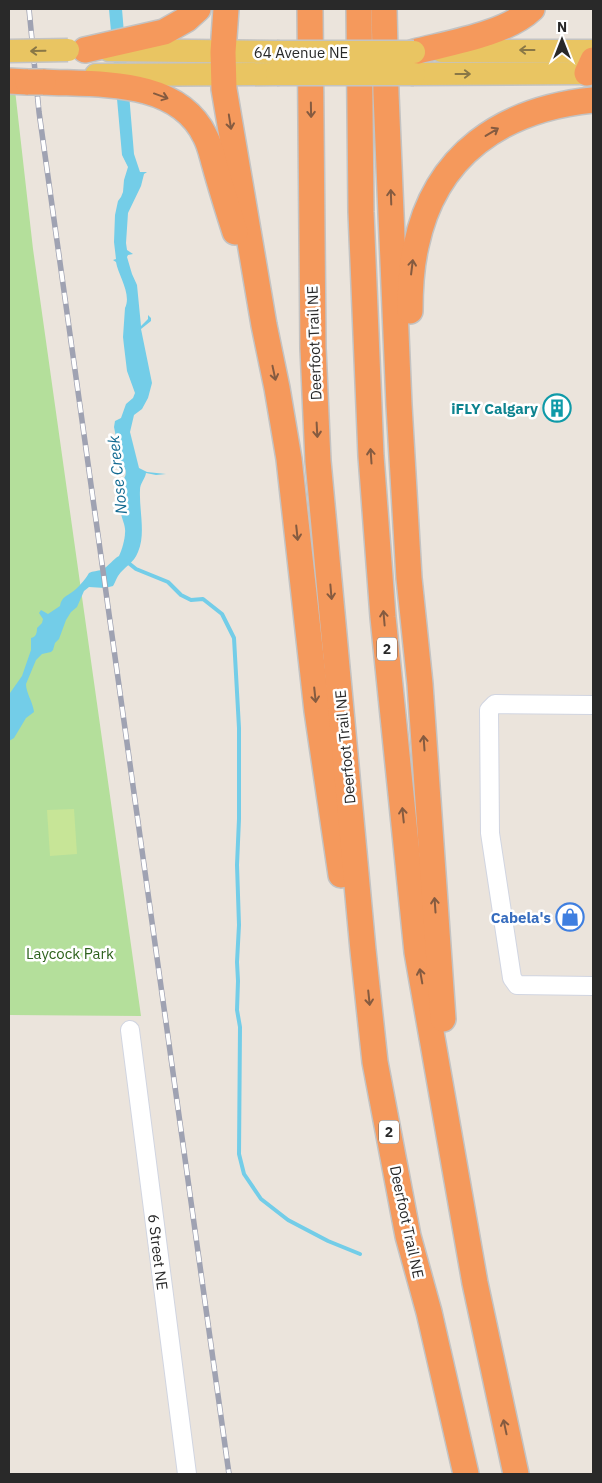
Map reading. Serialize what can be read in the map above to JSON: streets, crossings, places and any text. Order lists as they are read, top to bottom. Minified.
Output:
{"streets":{"highway":["Deerfoot Trail NE","2"],"main road":["64 Avenue NE"],"street":["6 Street NE"]},"water":["Nose Creek"],"parks":["Laycock Park"],"places":{"building":["iFLY Calgary"],"shop":["Cabela's"]},"north":"top"}
